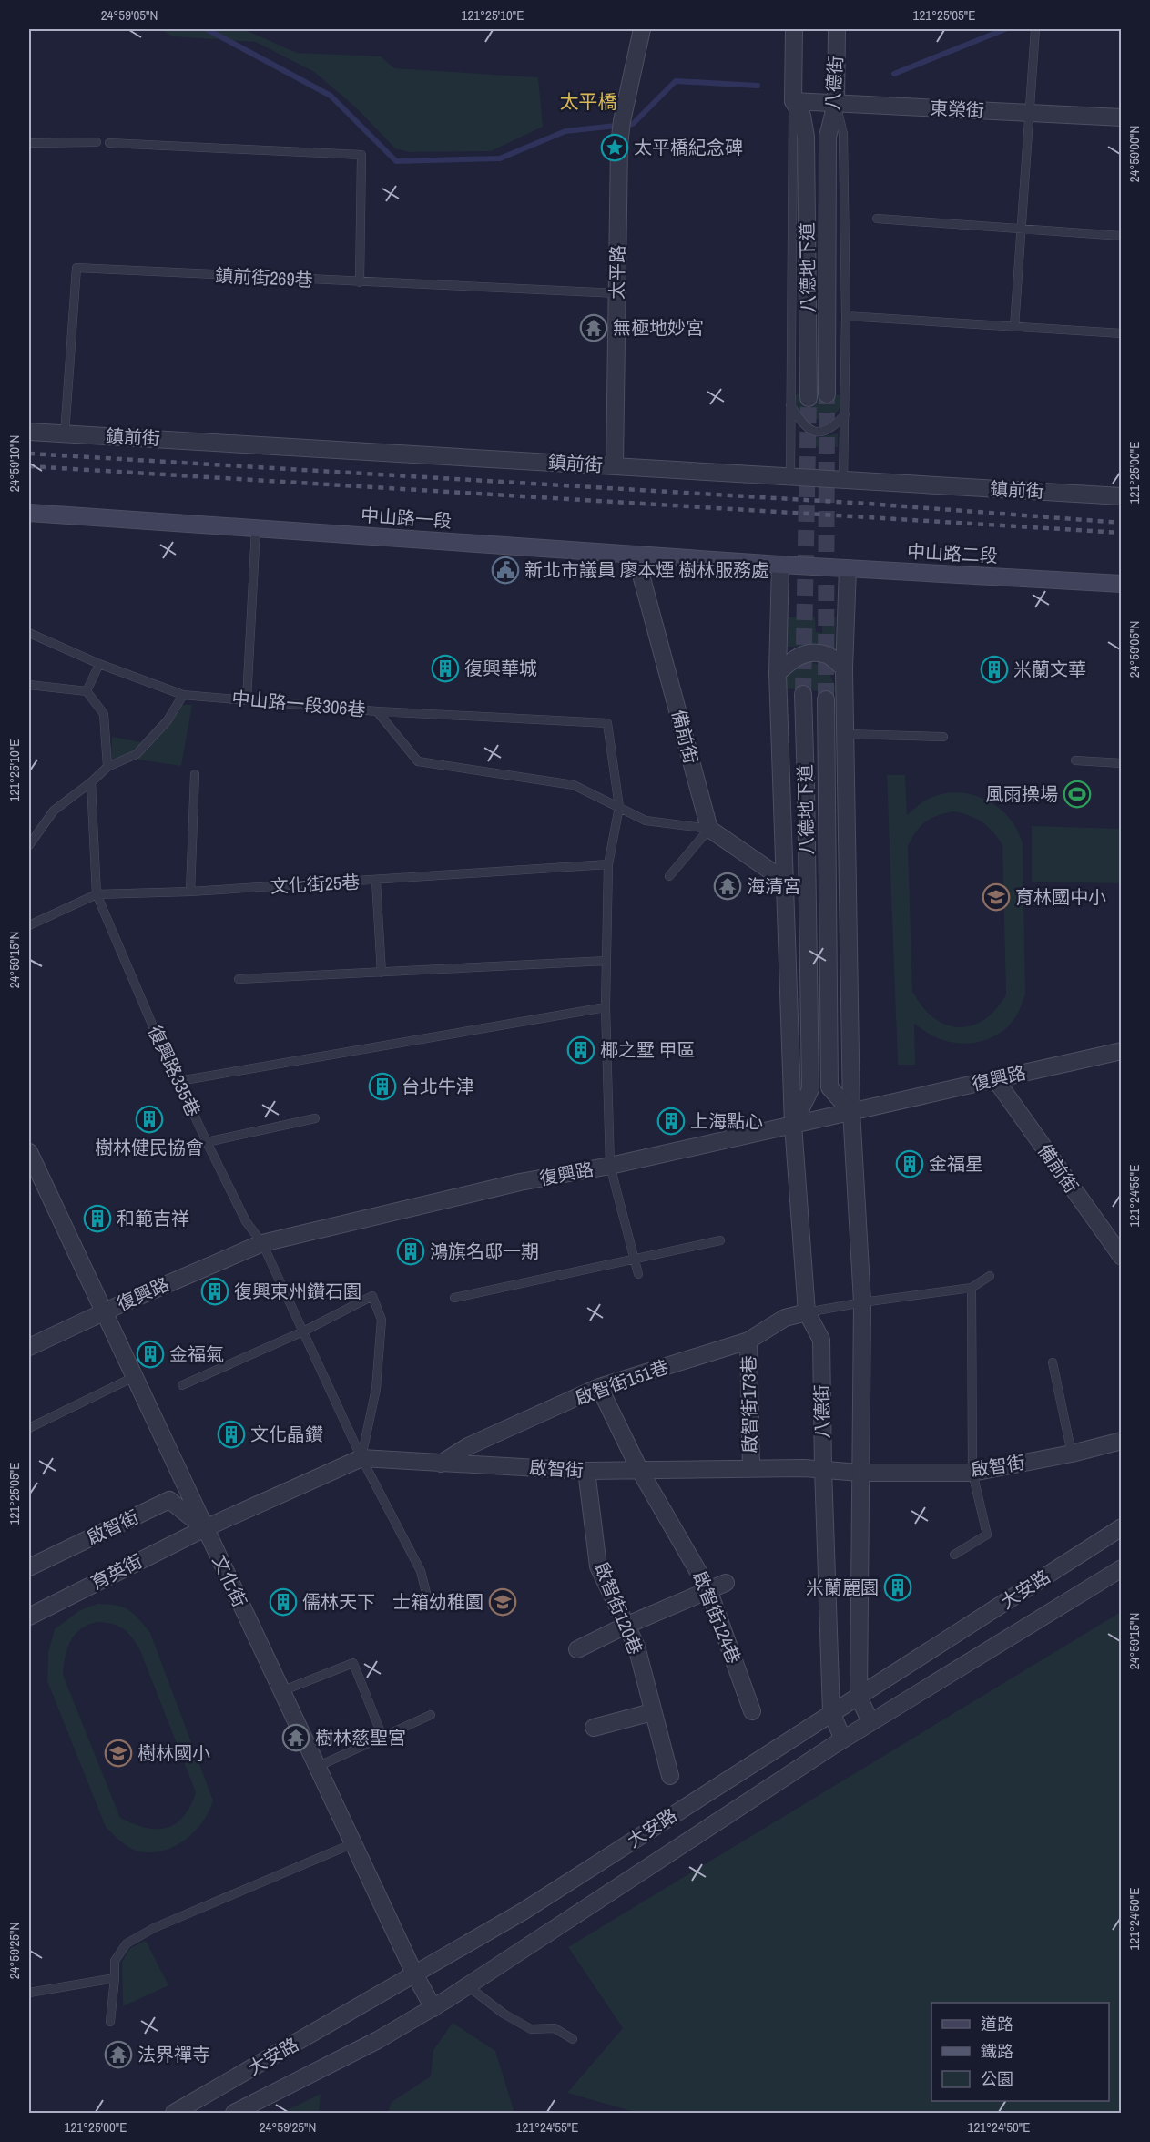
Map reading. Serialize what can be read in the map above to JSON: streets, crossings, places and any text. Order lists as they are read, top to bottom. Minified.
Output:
{"streets":{"main road":["中山路一段","中山路二段"],"street":["八德街","東榮街","八德地下道","太平路","鎮前街","備前街","復興路","啟智街151巷","啟智街173巷","啟智街","育英街","文化街","大安路","啟智街120巷","啟智街124巷"],"lane":["鎮前街269巷","中山路一段306巷","文化街25巷","復興路335巷"]},"crossings":[["八德街","東榮街"],["八德街","八德地下道"],["八德街","中山路一段"],["八德街","中山路二段"],["八德街","復興路"],["八德街","啟智街151巷"],["八德街","啟智街"],["八德街","大安路"],["八德地下道","復興路"],["太平路","鎮前街269巷"],["太平路","鎮前街"],["鎮前街269巷","鎮前街"],["中山路一段","中山路二段"],["中山路一段","備前街"],["中山路一段306巷","備前街"],["備前街","復興路"],["文化街25巷","復興路335巷"],["復興路335巷","復興路"],["復興路335巷","啟智街"],["復興路","文化街"],["啟智街151巷","啟智街173巷"],["啟智街151巷","啟智街"],["啟智街151巷","啟智街124巷"],["啟智街173巷","啟智街"],["啟智街","育英街"],["啟智街","文化街"],["啟智街","啟智街120巷"],["啟智街","啟智街124巷"],["育英街","文化街"],["文化街","大安路"]],"districts":["太平橋"],"places":{"place":["太平橋紀念碑"],"temple":["無極地妙宮","海清宮","樹林慈聖宮","法界禪寺"],"public building":["新北市議員 廖本煙 樹林服務處"],"building":["復興華城","米蘭文華","椰之墅 甲區","台北牛津","樹林健民協會","上海點心","金福星","和範吉祥","鴻旗名邸一期","復興東州鑽石園","金福氣","文化晶鑽","米蘭麗園","儒林天下"],"sports":["風雨操場"],"school or university":["育林國中小","士箱幼稚園","樹林國小"]},"legend":["道路","鐵路","公園"],"coordinates":["24°59'05\"N","121°25'10\"E","121°25'05\"E","24°59'00\"N","24°59'10\"N","121°25'00\"E","24°59'15\"N","121°24'55\"E","121°24'50\"E","24°59'25\"N"]}
